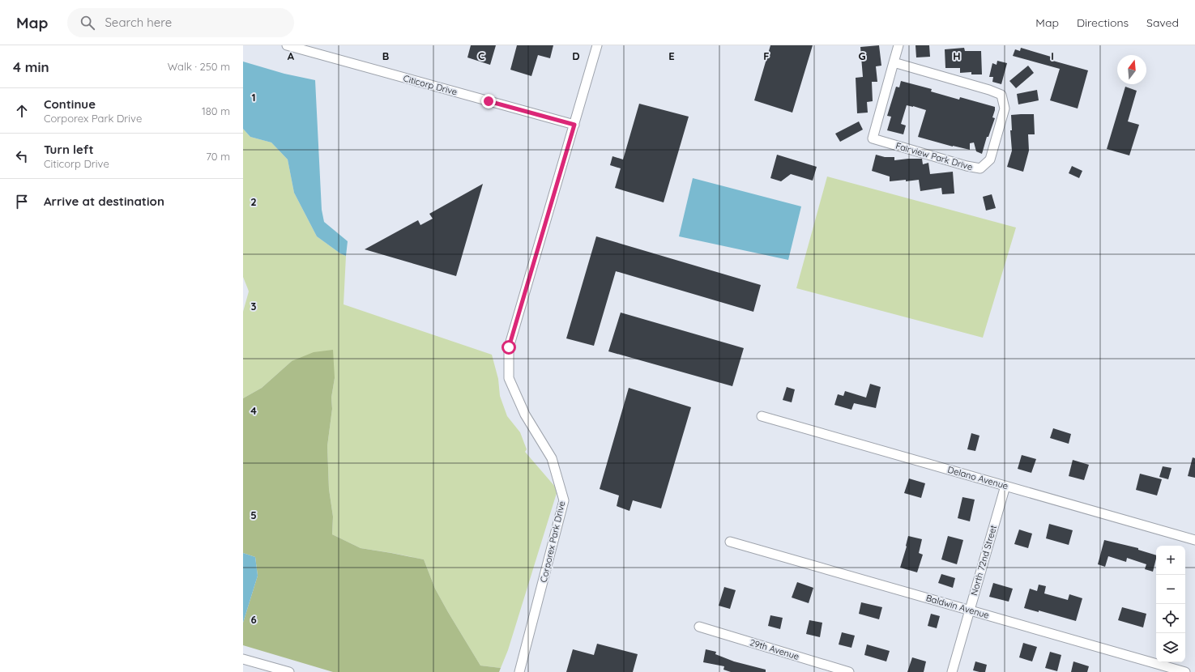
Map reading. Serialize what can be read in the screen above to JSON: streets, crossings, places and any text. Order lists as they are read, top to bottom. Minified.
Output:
{"streets":{"street":["Citicorp Drive","Fairview Park Drive","Delano Avenue","Corporex Park Drive","North 72nd Street","Baldwin Avenue","29th Avenue"]},"crossings":[["Citicorp Drive","Corporex Park Drive"],["Delano Avenue","North 72nd Street"],["North 72nd Street","Baldwin Avenue"]],"north":"top","page":{"header":"Map","search":"Search here","nav":["Map","Directions","Saved"],"heading":["4 min","Walk · 250 m"],"list":[["Continue","Corporex Park Drive","180 m"],["Turn left","Citicorp Drive","70 m"],"Arrive at destination"],"map_buttons":["+","−"]},"grid":{"columns":["A","B","C","D","E","F","G","H","I"],"rows":["1","2","3","4","5","6"]}}
